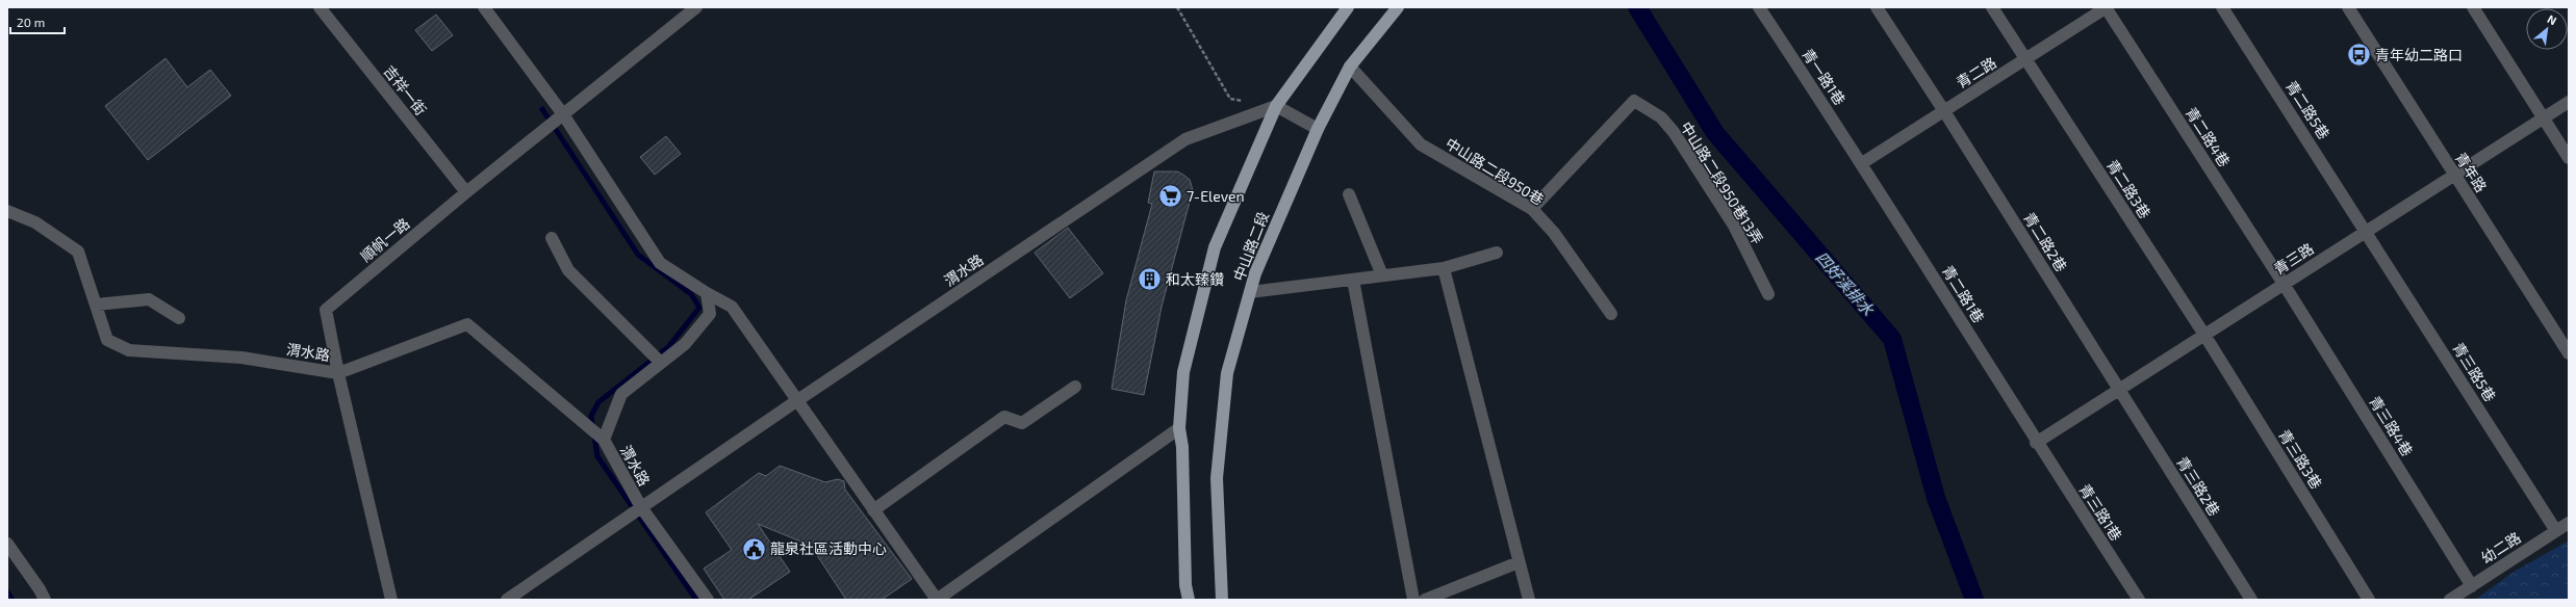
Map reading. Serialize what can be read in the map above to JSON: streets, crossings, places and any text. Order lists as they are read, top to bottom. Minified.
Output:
{"streets":{"main road":["中山路二段"],"street":["青二路","青一路1巷","吉祥一街","青二路5巷","青二路4巷","中山路二段950巷","青年路","中山路二段950巷13弄","青二路3巷","順帆一路","青二路2巷","青三路","渭水路","青二路1巷","青三路5巷","青三路4巷","青三路3巷","青三路2巷","青三路1巷","幼二路"]},"crossings":[["青二路","青一路1巷"],["青二路","青二路4巷"],["青二路","青二路3巷"],["青二路","青二路2巷"],["青二路","青二路1巷"],["青一路1巷","青二路1巷"],["吉祥一街","順帆一路"],["青二路5巷","青三路"],["青二路5巷","青三路5巷"],["青二路4巷","青三路"],["青二路4巷","青三路4巷"],["中山路二段950巷","中山路二段950巷13弄"],["中山路二段950巷","中山路二段"],["青年路","青三路"],["青二路3巷","青三路"],["青二路3巷","青三路3巷"],["順帆一路","渭水路"],["青二路2巷","青三路"],["青二路2巷","青三路2巷"],["中山路二段","渭水路"],["青三路","青二路1巷"],["青三路","青三路5巷"],["青三路","青三路4巷"],["青三路","青三路3巷"],["青三路","青三路2巷"],["青三路","青三路1巷"],["青二路1巷","青三路1巷"],["青三路5巷","幼二路"],["青三路4巷","幼二路"]],"water":["四好溪排水"],"places":{"bus stop":["青年幼二路口"],"supermarket":["7-Eleven"],"building":["和太臻鑽"],"public building":["龍泉社區活動中心"]},"scale_bar":"20 m","north":"top right"}
